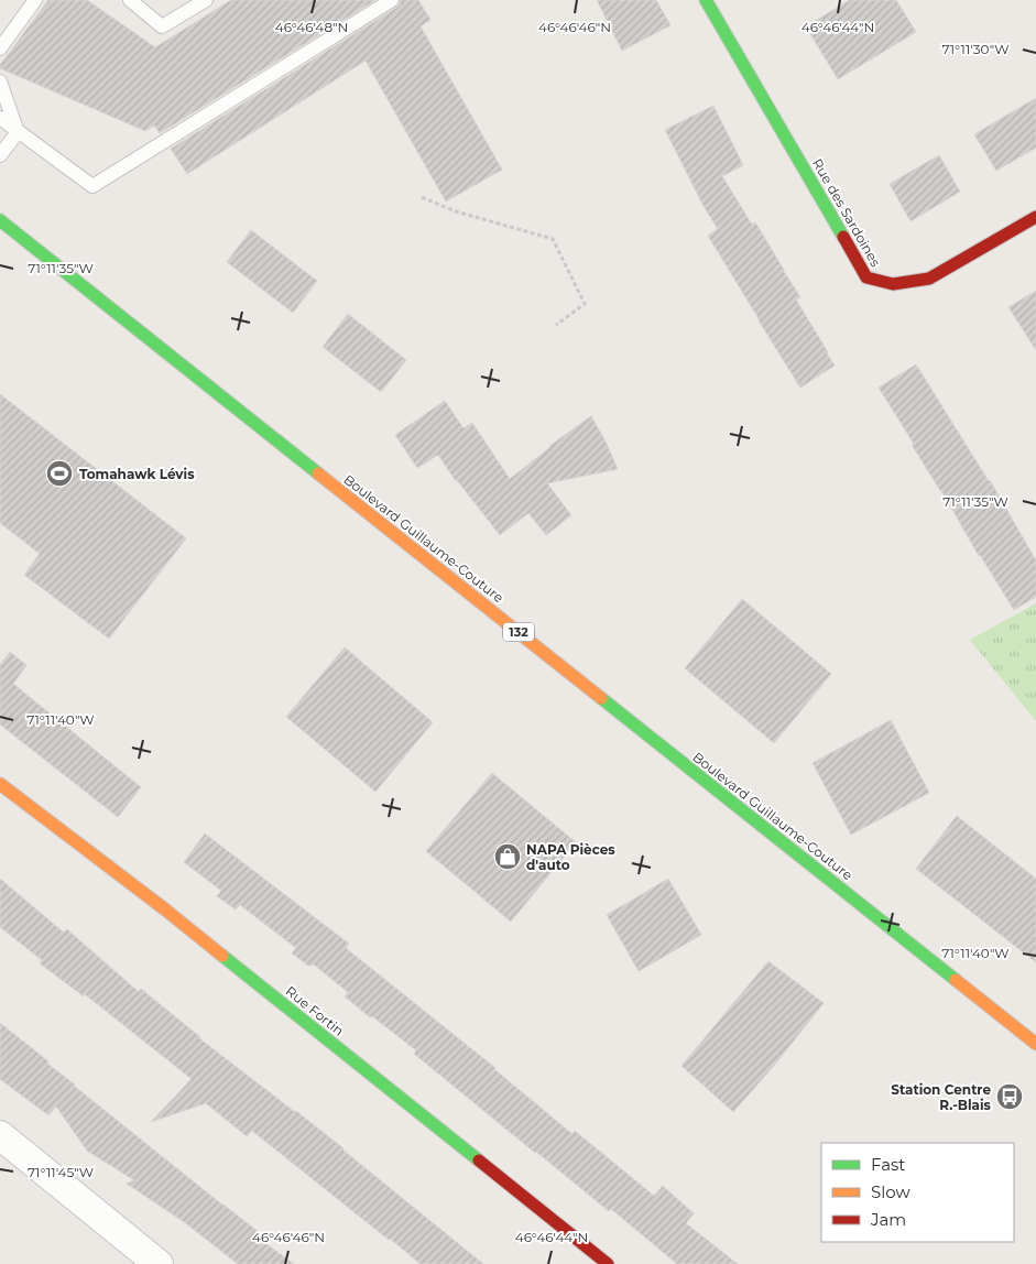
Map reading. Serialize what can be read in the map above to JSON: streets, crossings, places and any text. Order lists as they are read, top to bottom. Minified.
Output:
{"streets":{"main road":["Rue des Sardoines","Boulevard Guillaume-Couture","132","Rue Fortin"]},"places":{"sports":["Tomahawk Lévis"],"shop":["NAPA Pièces d'auto"],"bus stop":["Station Centre R.-Blais"]},"legend":["Fast","Slow","Jam"],"coordinates":["46°46'48\"N","46°46'46\"N","46°46'44\"N","71°11'30\"W","71°11'35\"W","71°11'40\"W","71°11'45\"W"]}
